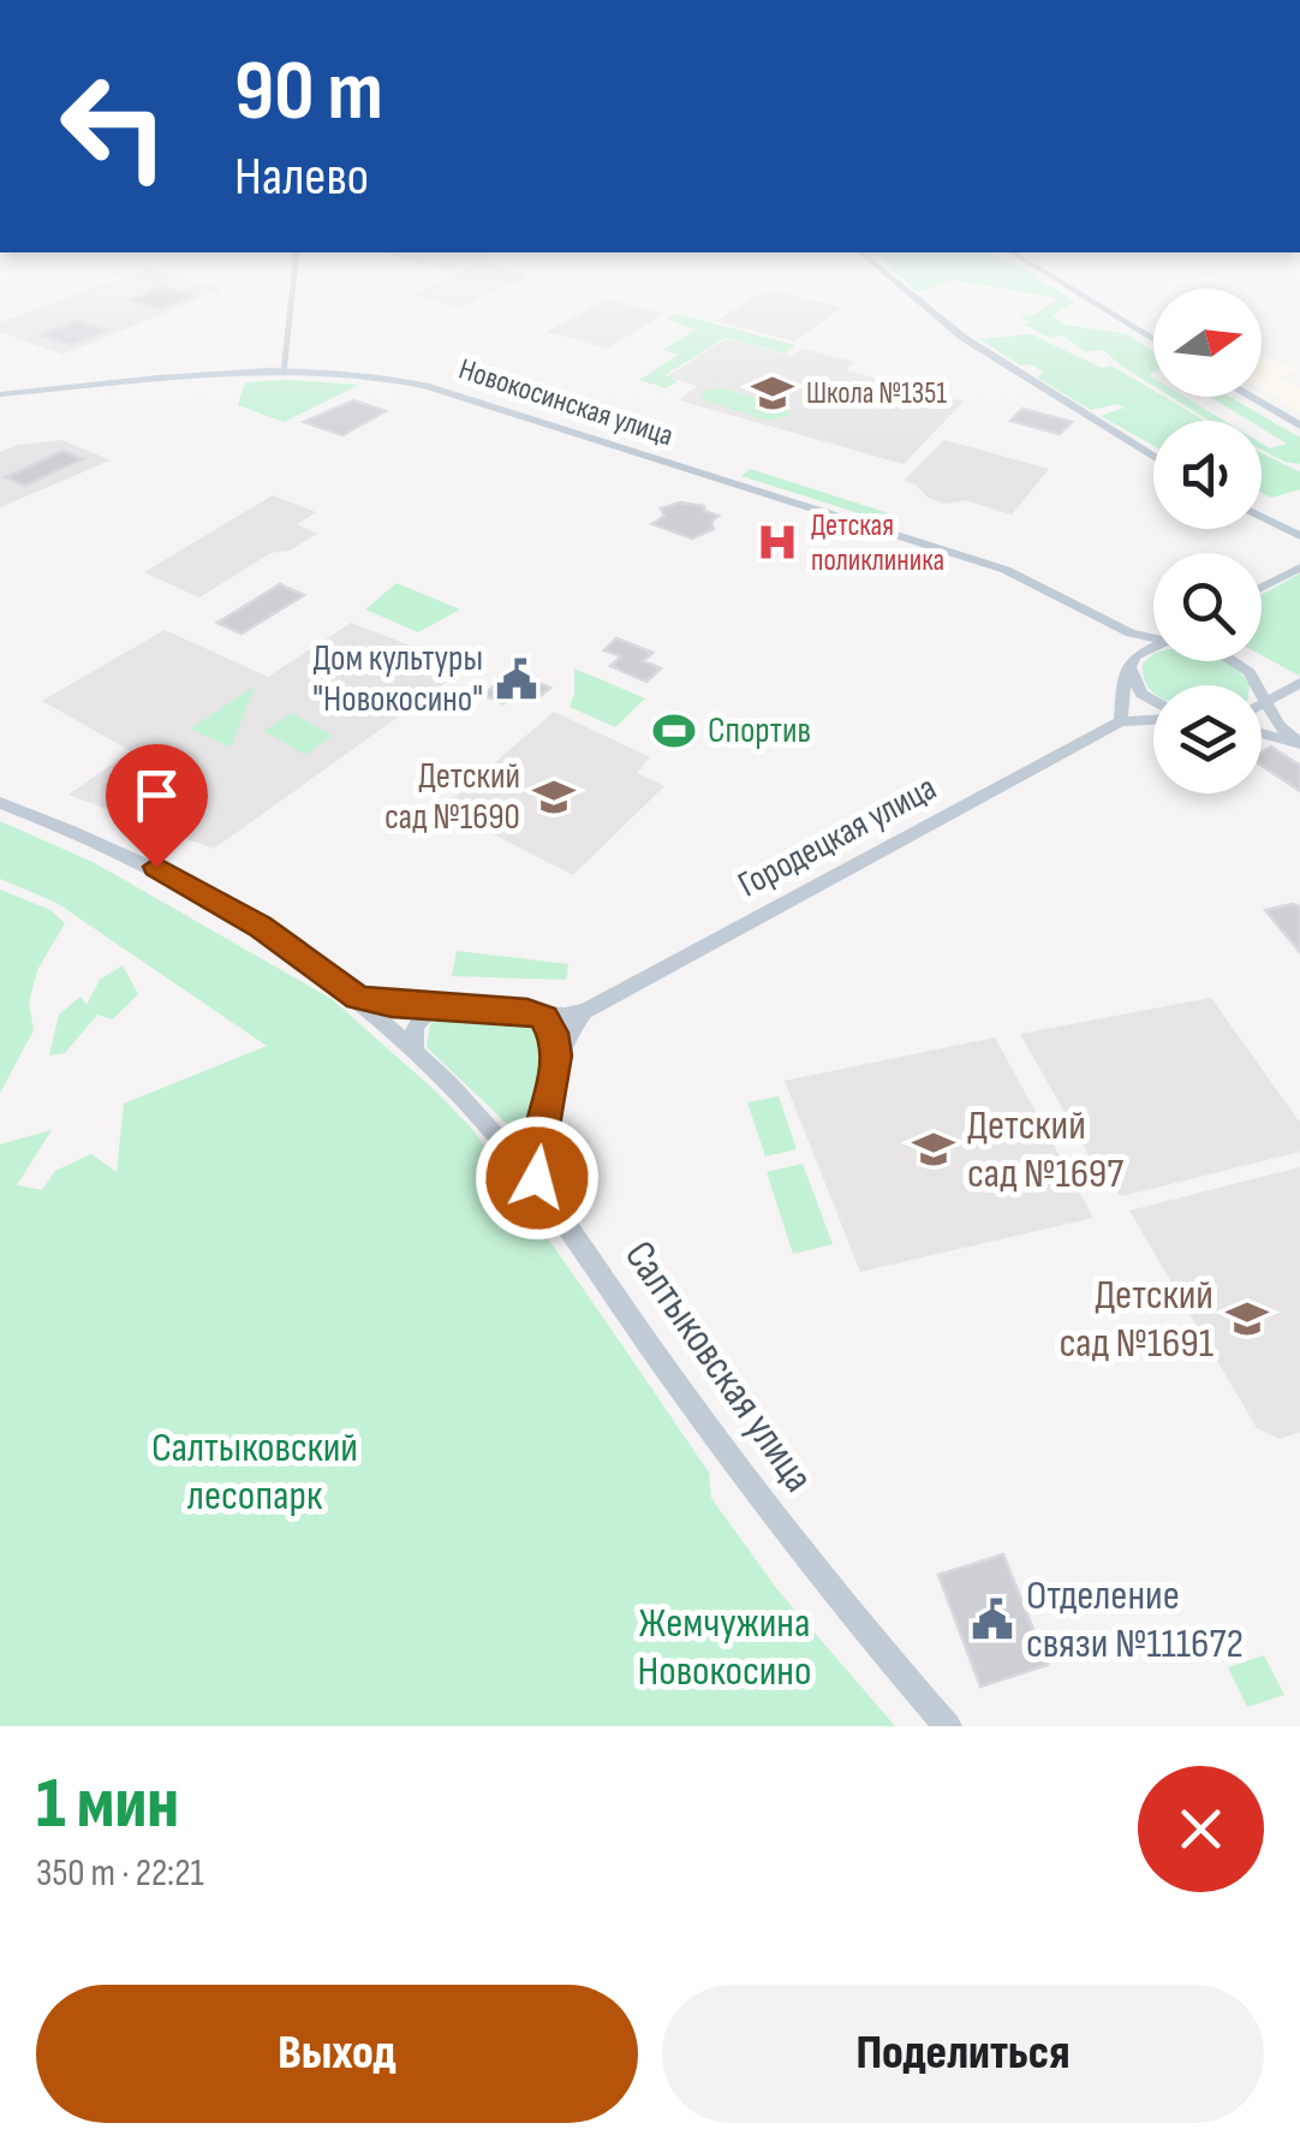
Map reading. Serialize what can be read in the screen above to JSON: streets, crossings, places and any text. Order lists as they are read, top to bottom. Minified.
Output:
{"streets":{"street":["Новокосинская улица","Городецкая улица","Салтыковская улица"]},"parks":["Салтыковский лесопарк","Жемчужина Новокосино"],"places":{"school or university":["Школа №1351","Детский сад №1690","Детский сад №1697","Детский сад №1691"],"hospital":["Детская поликлиника"],"public building":["Дом культуры \"Новокосино\"","Отделение связи №111672"],"sports":["Спортив"]},"north":"right","page":{"turn":["90 m","Налево"],"heading":["1 мин","350 m · 22:21"],"buttons":["Выход","Поделиться"]}}
